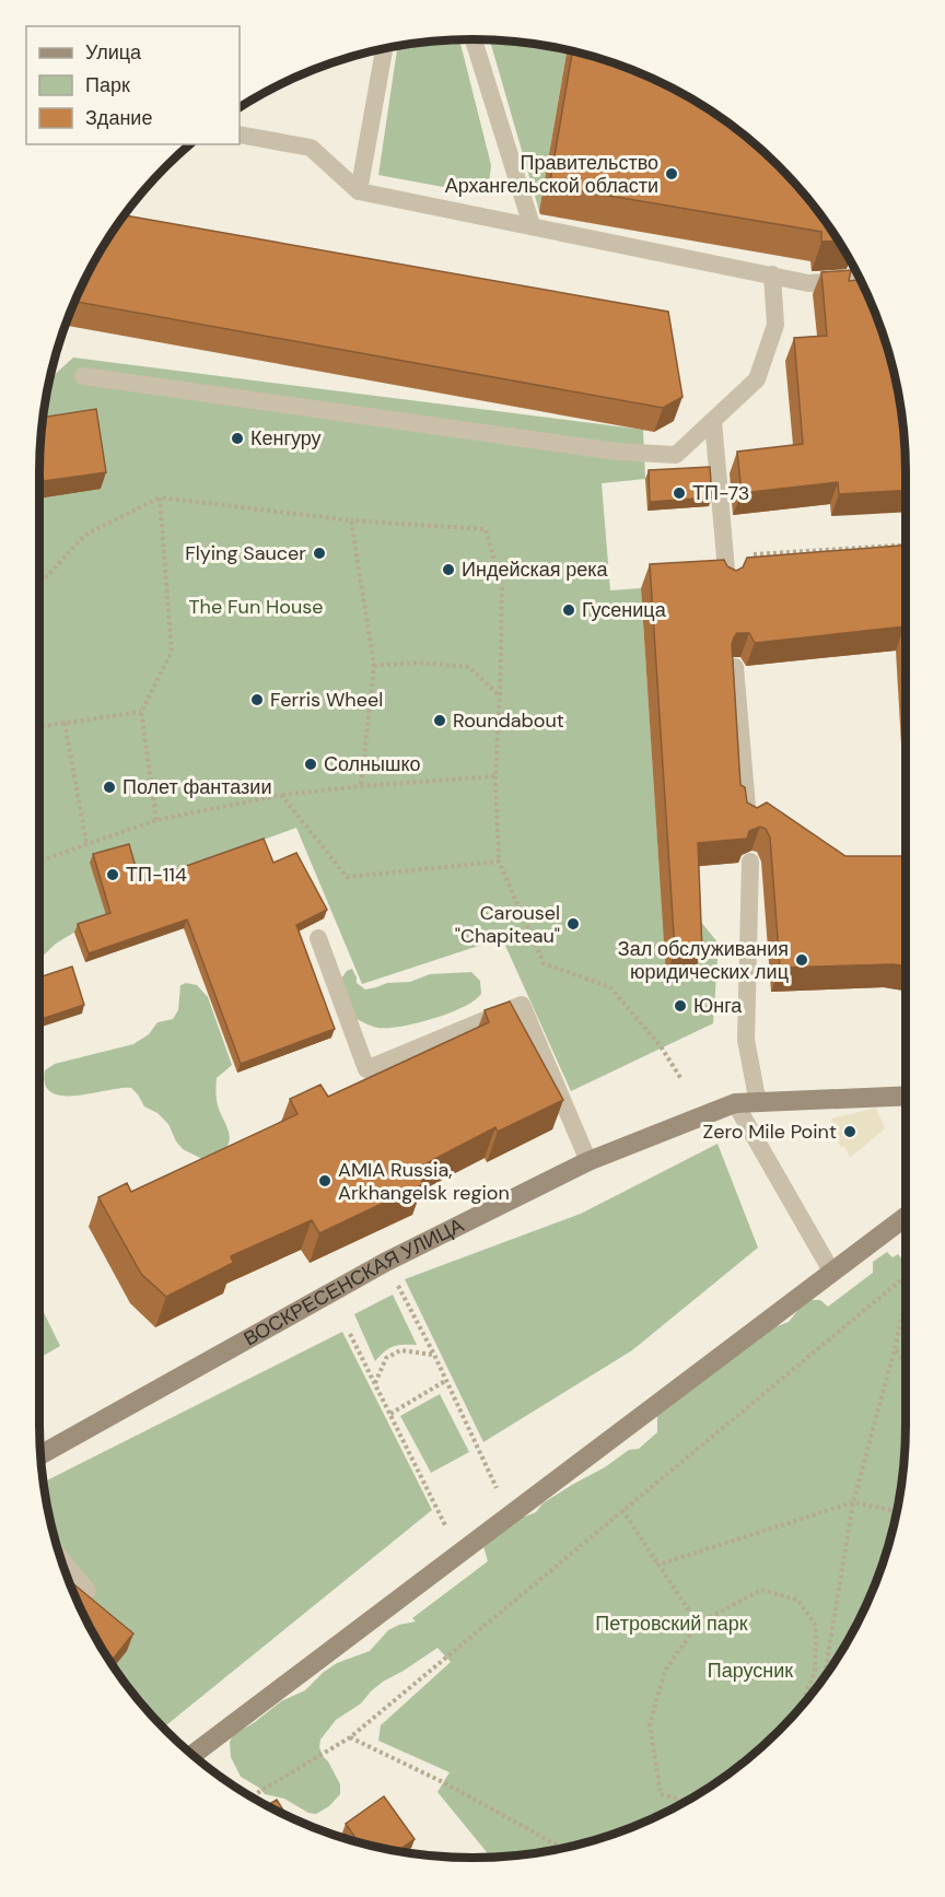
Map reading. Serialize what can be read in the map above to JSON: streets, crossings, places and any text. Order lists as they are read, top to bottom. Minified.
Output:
{"streets":{"street":["ВОСКРЕСЕНСКАЯ УЛИЦА"]},"parks":["The Fun House","Петровский парк","Парусник"],"places":["Правительство Архангельской области","Кенгуру","ТП-73","Flying Saucer","Индейская река","Гусеница","Ferris Wheel","Roundabout","Солнышко","Полет фантазии","ТП-114","Carousel \"Chapiteau\"","Зал обслуживания юридических лиц","Юнга","Zero Mile Point","AMIA Russia, Arkhangelsk region"],"legend":["Улица","Парк","Здание"]}
